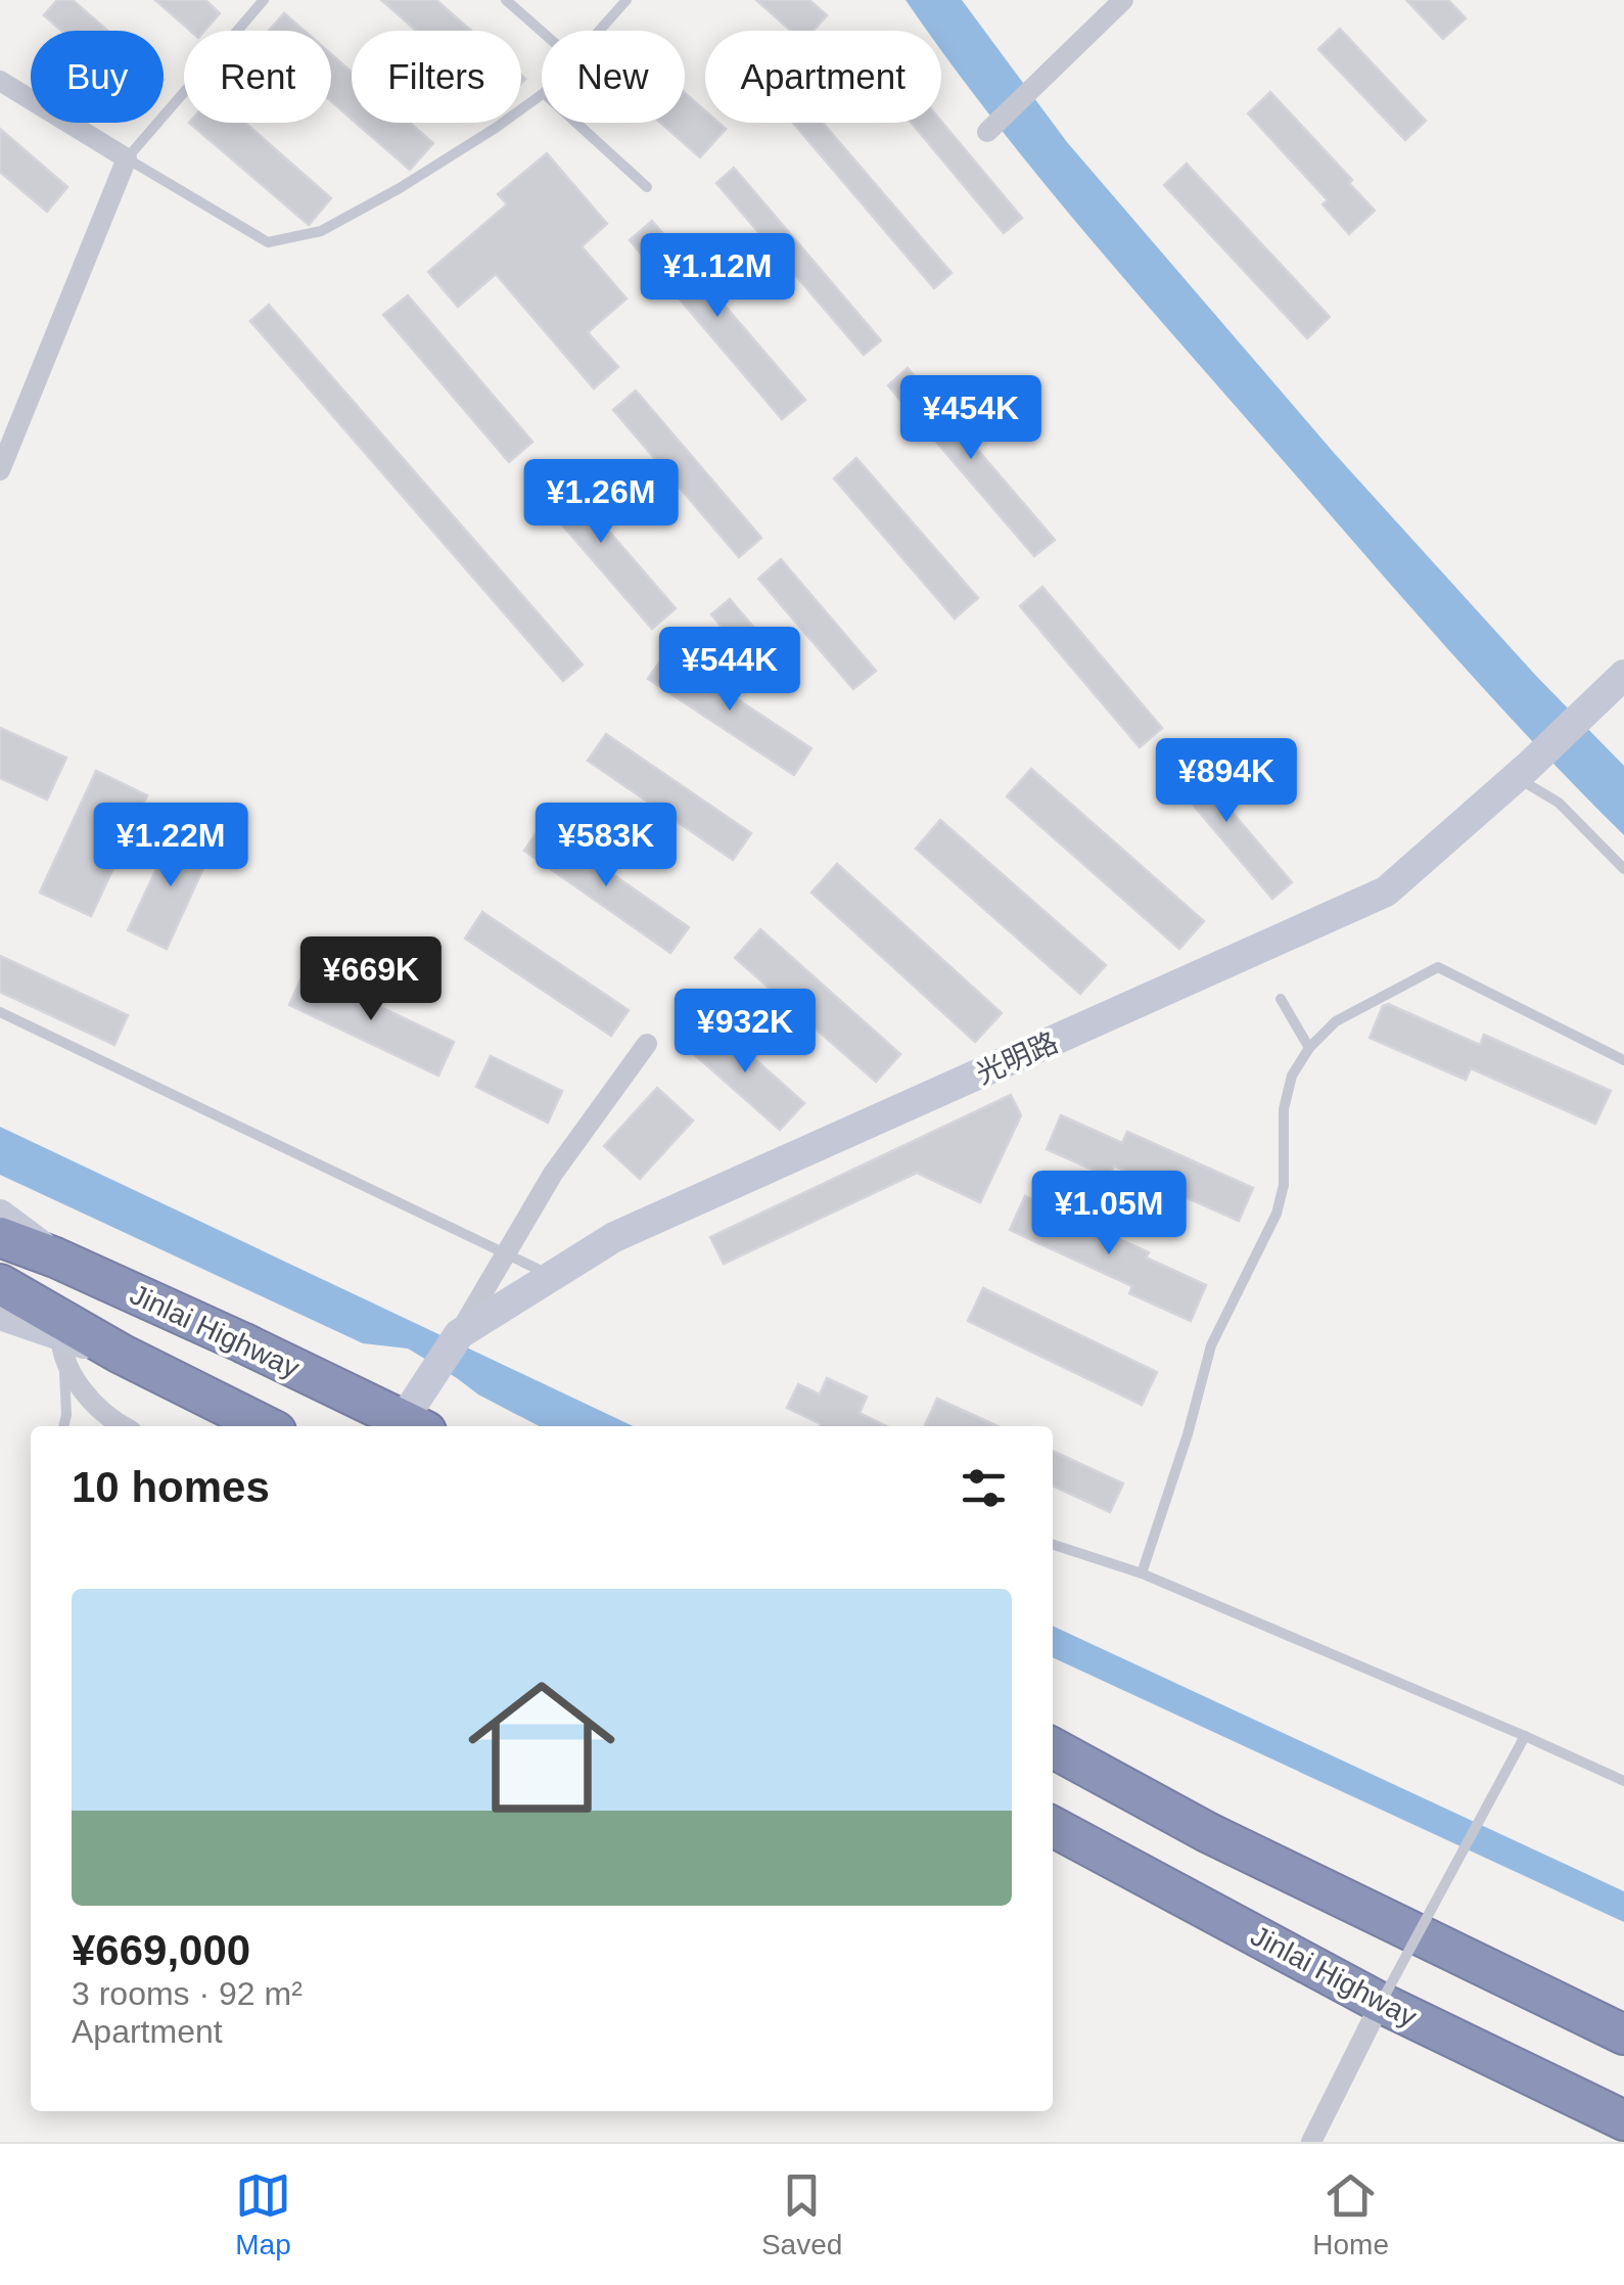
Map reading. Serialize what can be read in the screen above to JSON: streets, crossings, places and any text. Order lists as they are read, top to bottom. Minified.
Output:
{"streets":{"highway":["Jinlai Highway"],"street":["光明路"]},"crossings":[["光明路","Jinlai Highway"]],"page":{"chip":["Buy","Rent","Filters","New","Apartment"],"price":["¥1.12M","¥454K","¥1.26M","¥544K","¥894K","¥1.22M","¥583K","¥669K","¥932K","¥1.05M"],"heading":"10 homes","list":[{"name":"¥669,000","note":"3 rooms · 92 m² · Apartment"}],"tabs":["Map","Saved","Home"]}}
